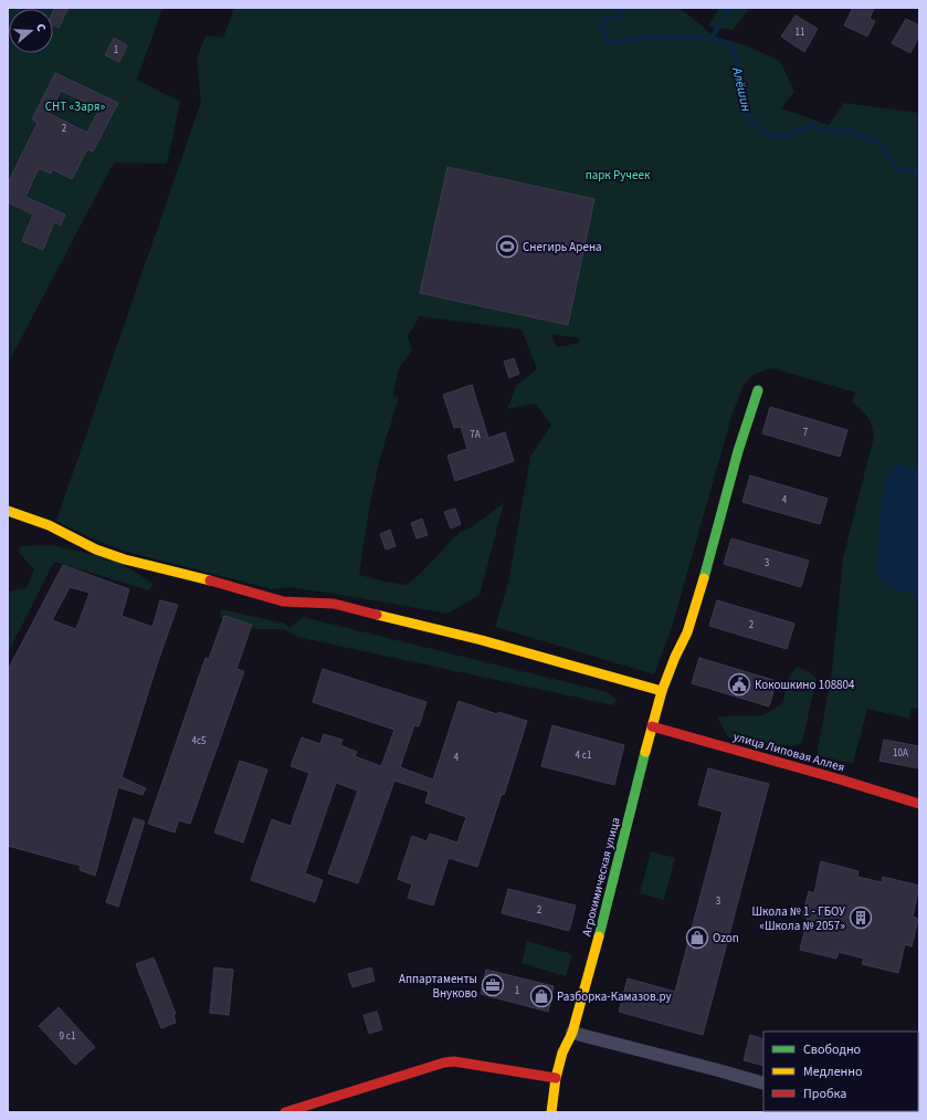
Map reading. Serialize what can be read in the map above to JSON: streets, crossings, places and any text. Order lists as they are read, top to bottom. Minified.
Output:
{"streets":{"street":["улица Липовая Аллея","Агрохимическая улица"]},"crossings":[["улица Липовая Аллея","Агрохимическая улица"]],"water":["Алёшин"],"parks":["СНТ «Заря»","парк Ручеек"],"places":{"sports":["Снегирь Арена"],"public building":["Кокошкино 108804"],"building":["Школа № 1 - ГБОУ «Школа № 2057»"],"shop":["Ozon","Разборка-Камазов.ру"],"office":["Аппартаменты Внуково"]},"house_numbers":["11","1","2","7","7А","4","3","2","4с5","10А","4 с1","4","3","2","1","9 с1"],"legend":["Свободно","Медленно","Пробка"],"north":"right"}
